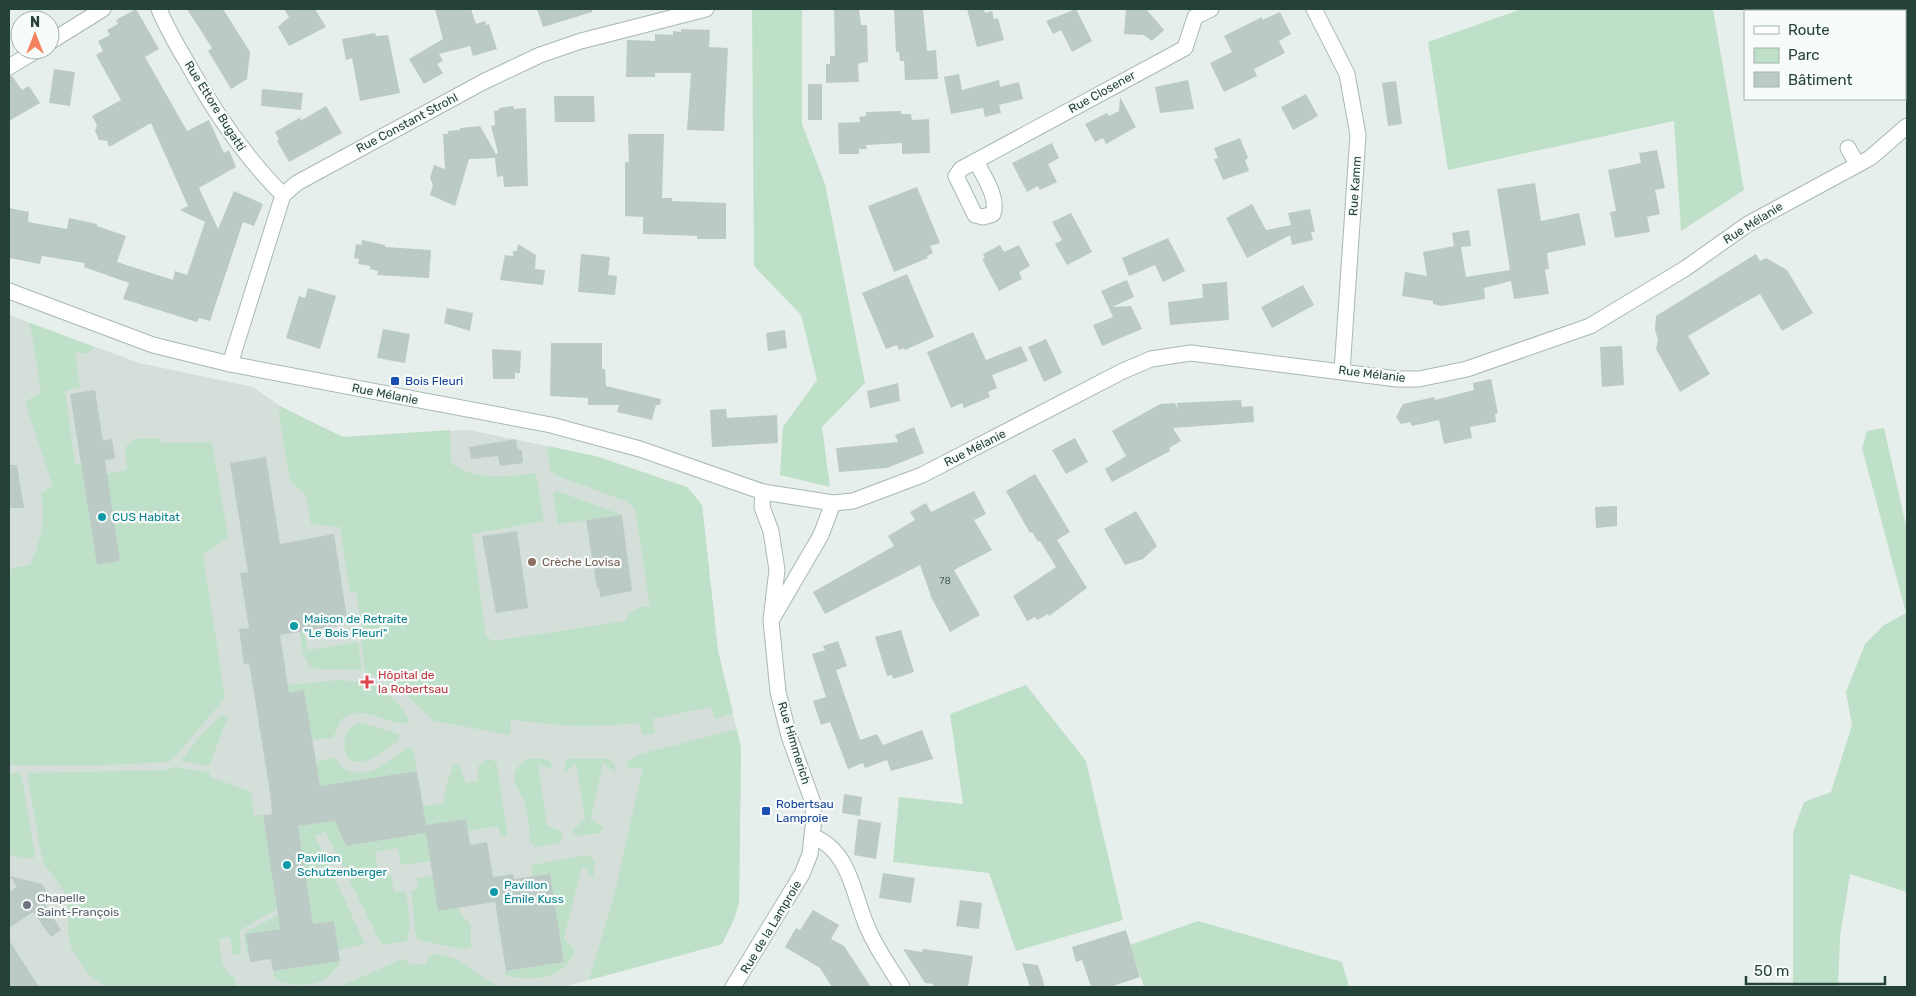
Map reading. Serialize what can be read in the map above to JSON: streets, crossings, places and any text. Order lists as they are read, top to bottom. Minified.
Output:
{"streets":{"street":["Rue Closener","Rue Ettore Bugatti","Rue Constant Strohl","Rue Kamm","Rue Mélanie","Rue Himmerich","Rue de la Lamproie"]},"crossings":[["Rue Ettore Bugatti","Rue Constant Strohl"],["Rue Kamm","Rue Mélanie"],["Rue Mélanie","Rue Himmerich"],["Rue Himmerich","Rue de la Lamproie"]],"places":{"transit":["Bois Fleuri","Robertsau Lamproie"],"other":["CUS Habitat","Crèche Lovisa","Maison de Retraite \"Le Bois Fleuri\"","Pavillon Schutzenberger","Pavillon Émile Kuss","Chapelle Saint-François"],"health":["Hôpital de la Robertsau"]},"house_numbers":["78"],"legend":["Route","Parc","Bâtiment"],"scale_bar":"50 m","north":"top"}
